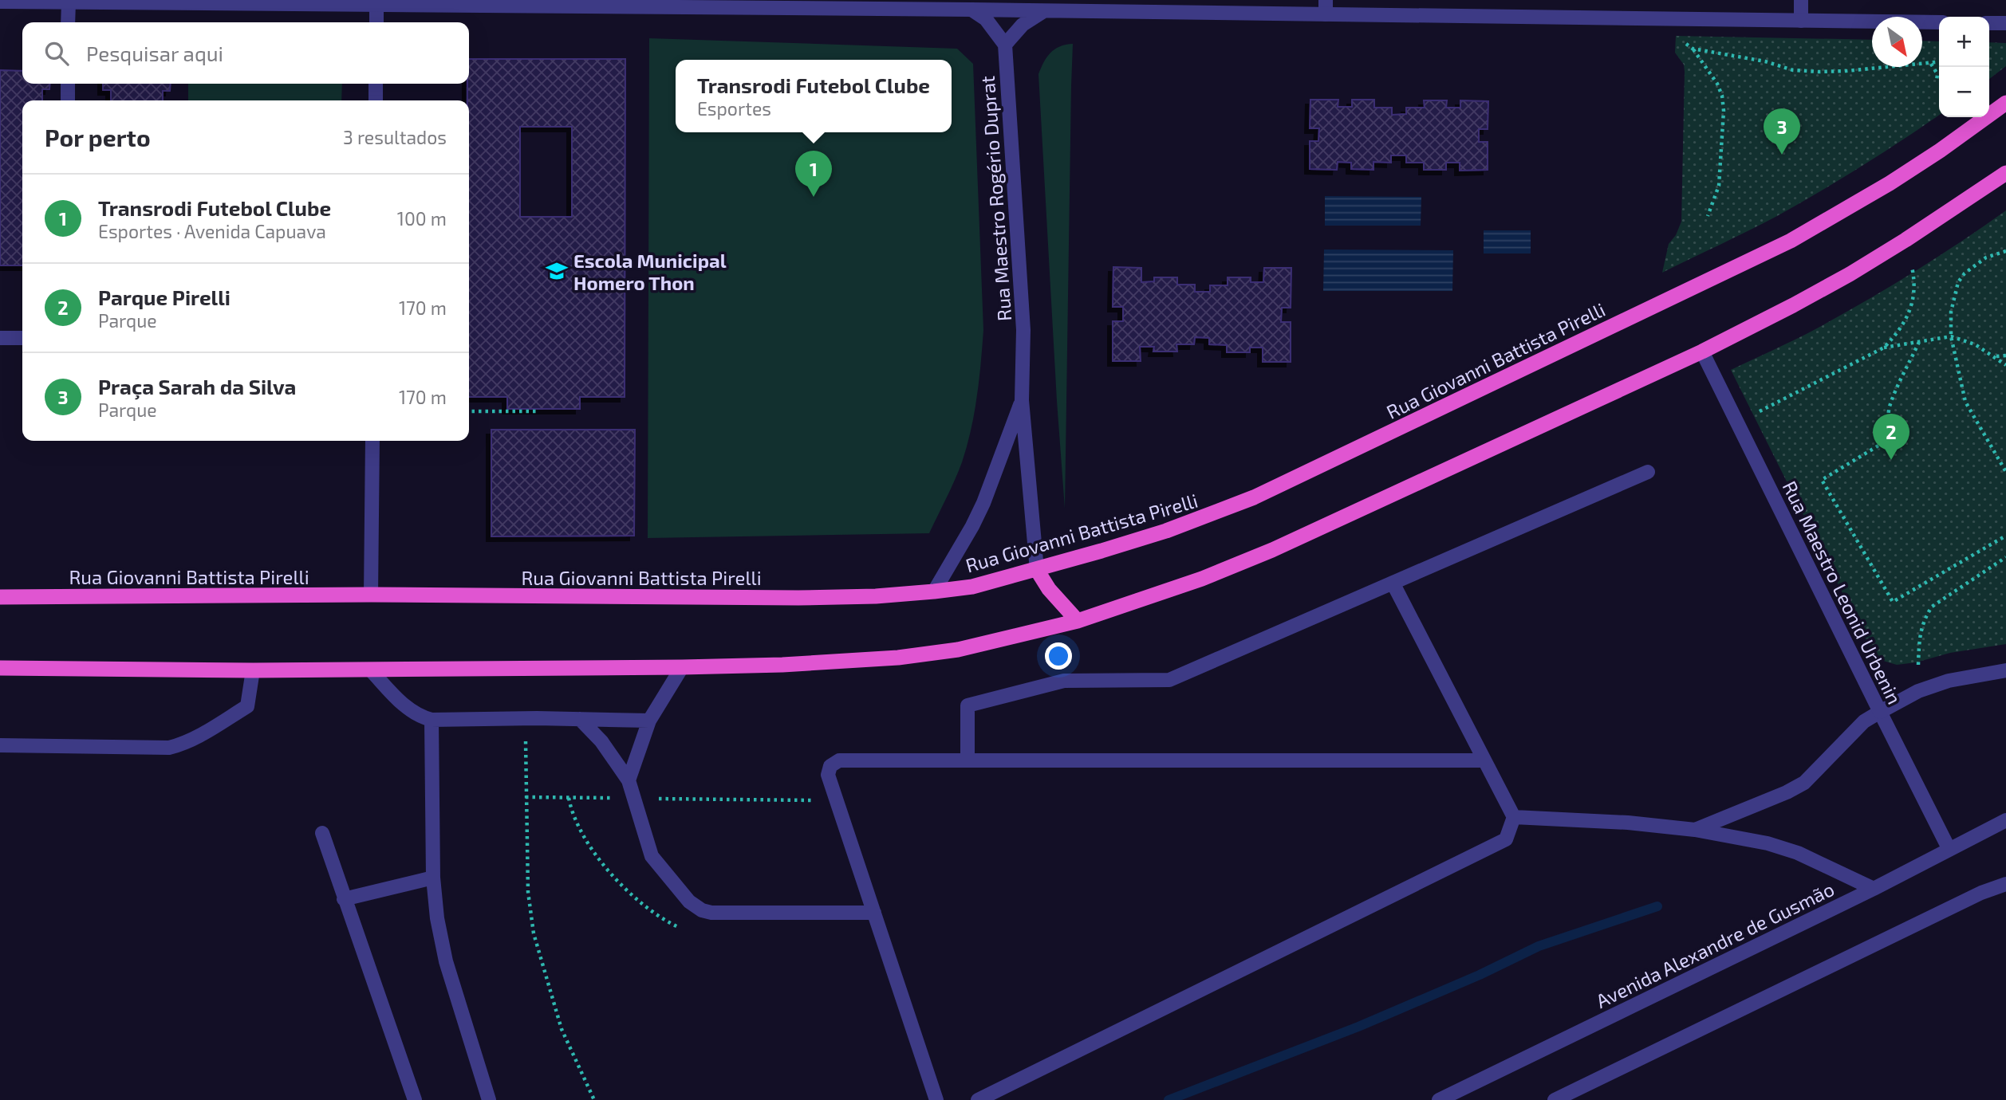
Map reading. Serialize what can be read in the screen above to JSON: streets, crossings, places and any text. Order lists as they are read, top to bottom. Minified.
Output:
{"streets":{"highway":["Rua Giovanni Battista Pirelli"],"street":["Rua Maestro Rogério Duprat","Rua Maestro Leonid Urbenin","Avenida Alexandre de Gusmão"]},"crossings":[["Rua Maestro Rogério Duprat","Rua Giovanni Battista Pirelli"],["Rua Maestro Leonid Urbenin","Avenida Alexandre de Gusmão"]],"places":{"school or university":["Escola Municipal Homero Thon"]},"north":"bottom right","page":{"map_buttons":["+","−"],"search":"Pesquisar aqui","popup":["Transrodi Futebol Clube","Esportes"],"heading":["Por perto","3 resultados"],"pins":["3","1","2"],"list":[{"mark":"1","name":"Transrodi Futebol Clube","note":"Esportes · Avenida Capuava","value":"100 m"},{"mark":"2","name":"Parque Pirelli","note":"Parque","value":"170 m"},{"mark":"3","name":"Praça Sarah da Silva","note":"Parque","value":"170 m"}]}}
